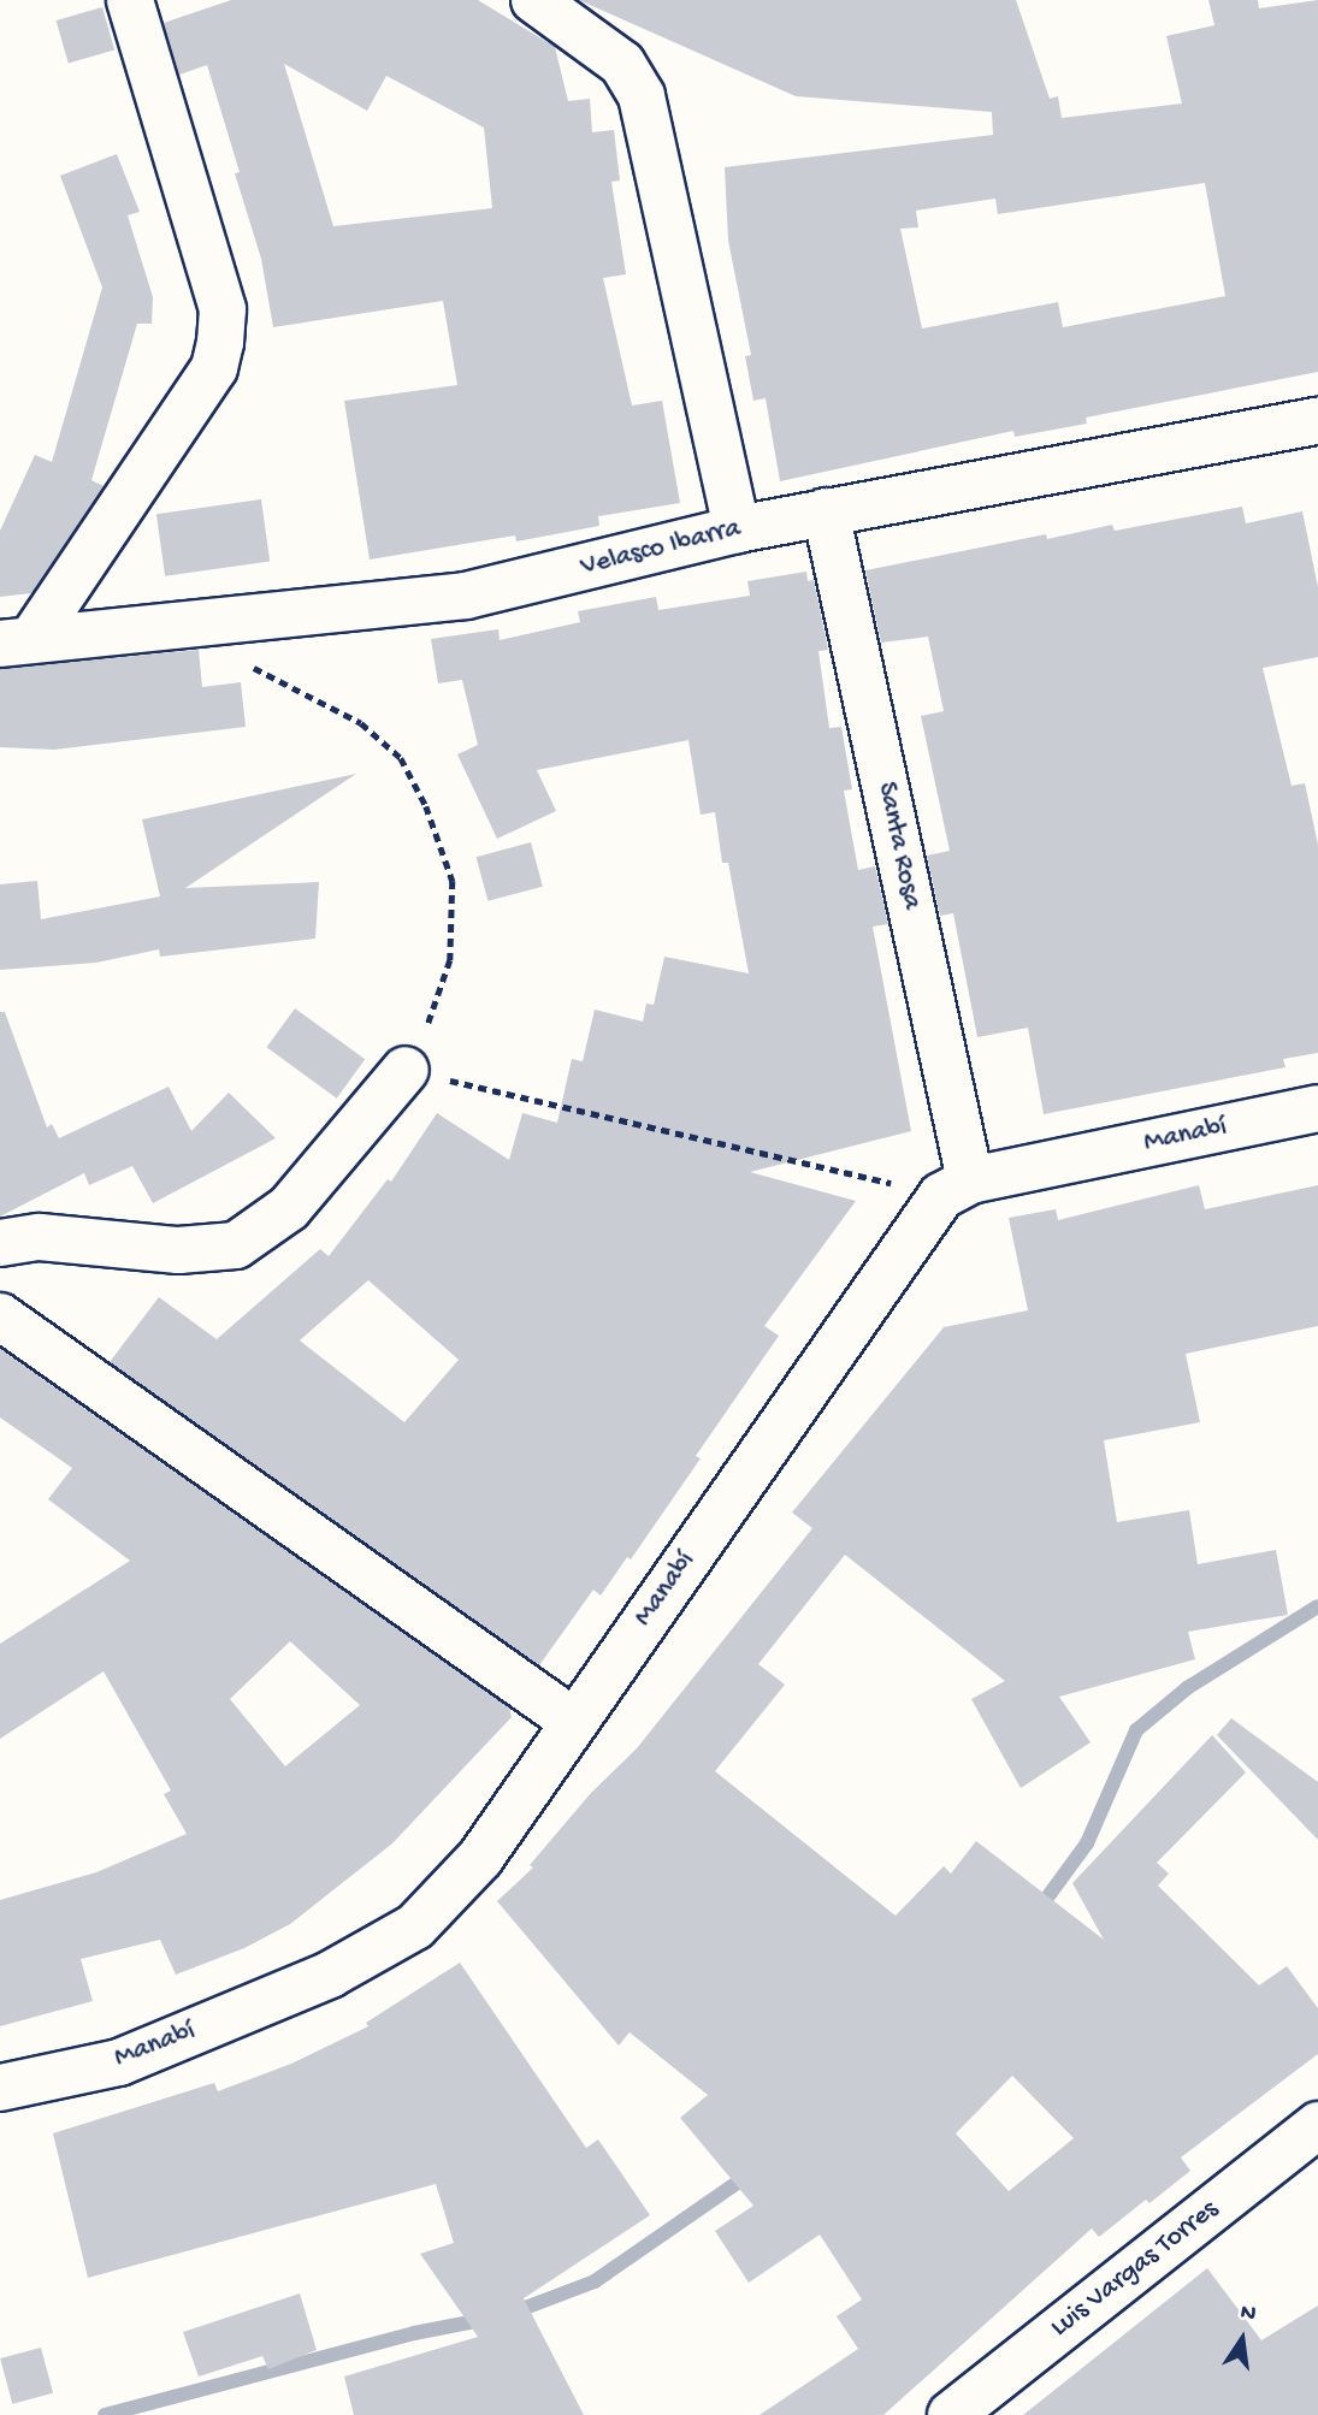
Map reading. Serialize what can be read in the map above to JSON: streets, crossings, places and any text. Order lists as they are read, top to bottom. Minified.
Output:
{"streets":{"street":["Velasco Ibarra","Santa Rosa","Manabí","Luis Vargas Torres"]},"crossings":[["Velasco Ibarra","Santa Rosa"],["Santa Rosa","Manabí"]],"north":"top"}
